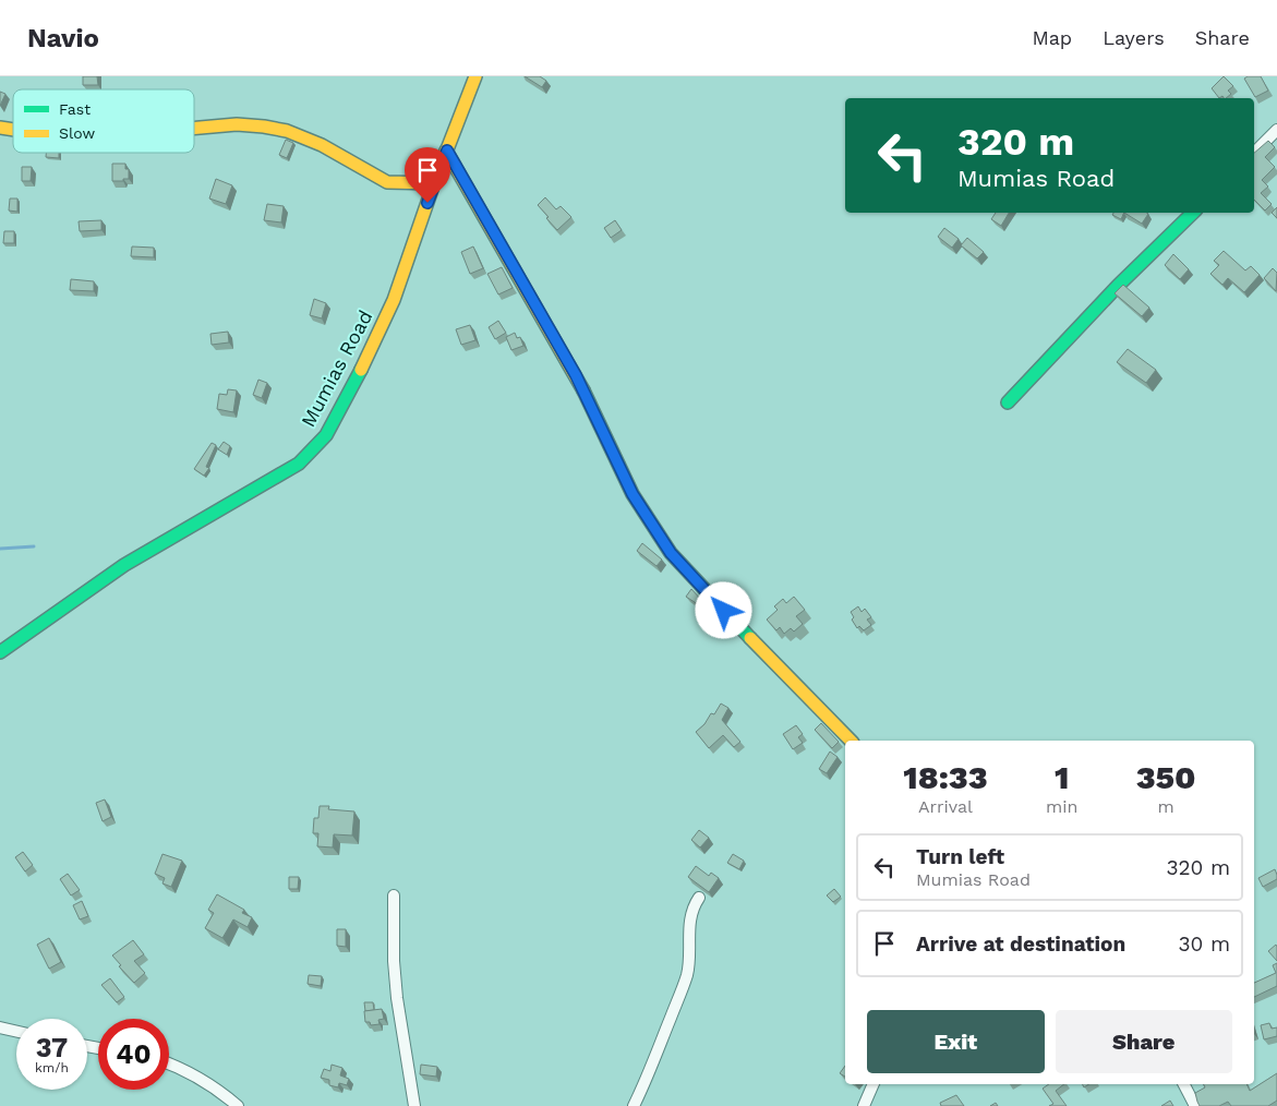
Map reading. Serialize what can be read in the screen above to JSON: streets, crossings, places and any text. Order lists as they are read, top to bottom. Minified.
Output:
{"streets":{"street":["Mumias Road"]},"legend":["Fast","Slow"],"page":{"header":"Navio","nav":["Map","Layers","Share"],"turn":["320 m","Mumias Road"],"eta":["18:33","Arrival","1","min","350","m"],"list":[{"name":"Turn left","note":"Mumias Road","value":"320 m"},{"name":"Arrive at destination","value":"30 m"}],"buttons":["Exit","Share"],"speed":"37 km/h","limit":"40"}}
